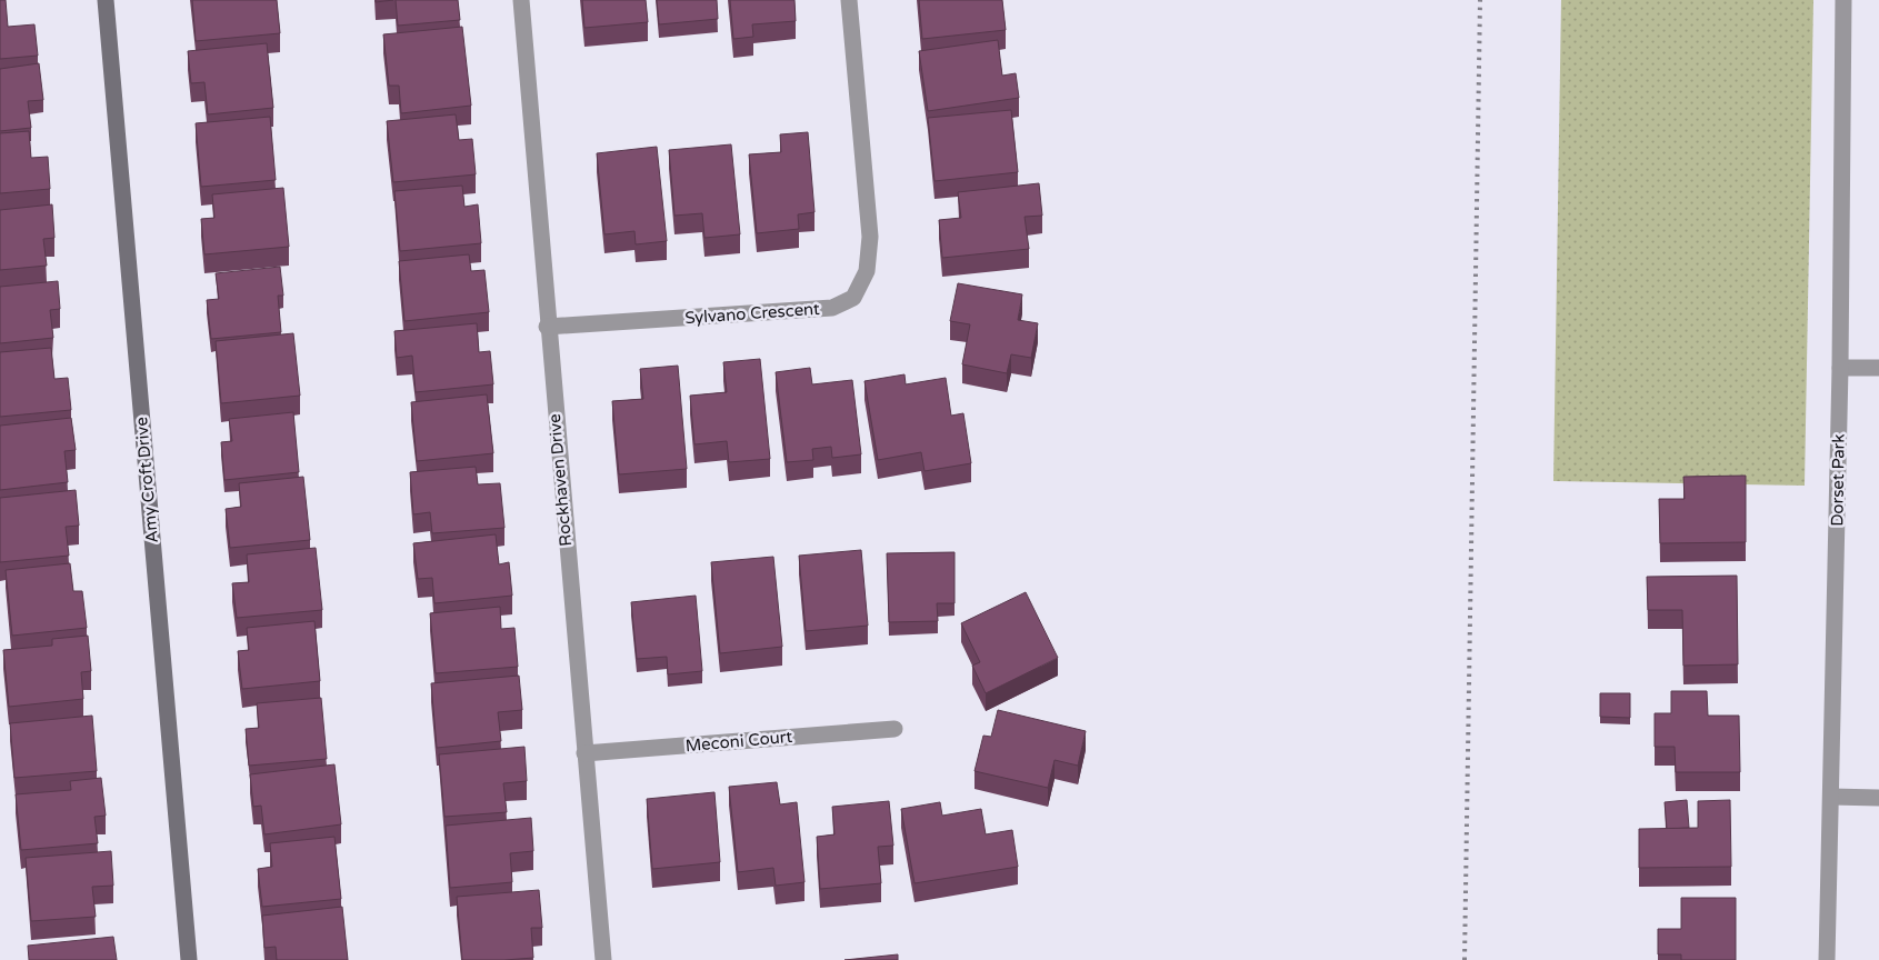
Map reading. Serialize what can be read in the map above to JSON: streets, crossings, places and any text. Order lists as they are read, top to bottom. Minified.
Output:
{"streets":{"street":["Sylvano Crescent","Amy Croft Drive","Rockhaven Drive","Dorset Park","Meconi Court"]},"crossings":[["Sylvano Crescent","Rockhaven Drive"],["Rockhaven Drive","Meconi Court"]]}
